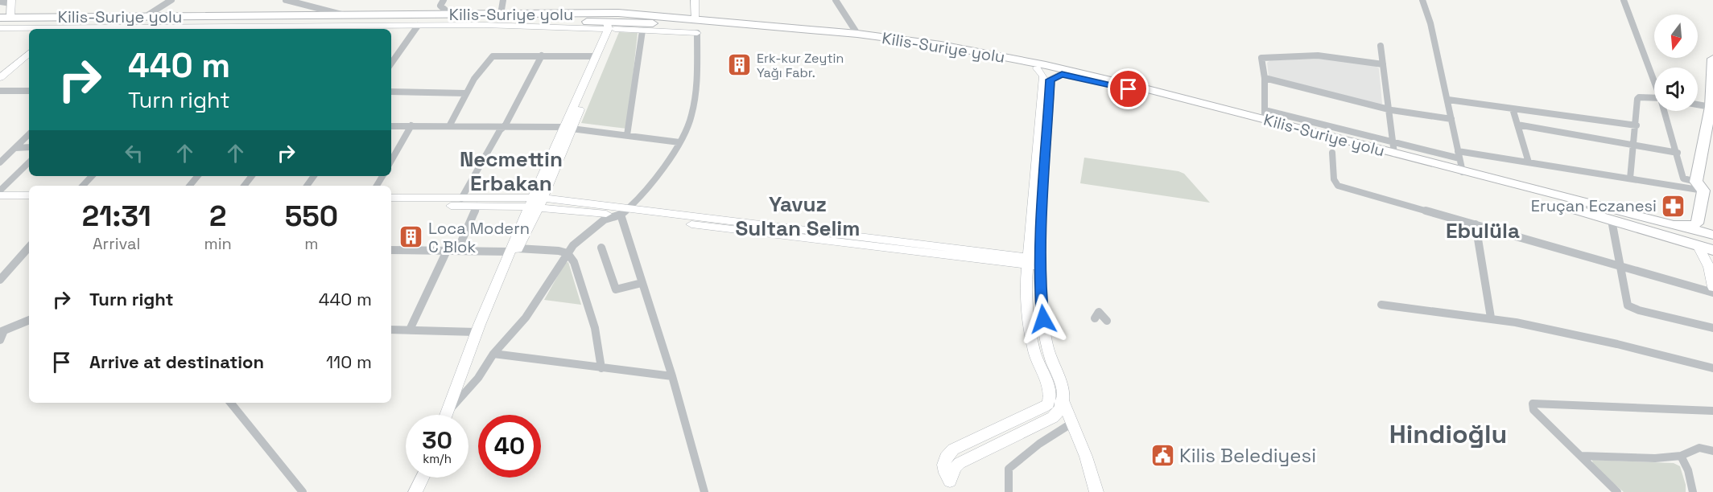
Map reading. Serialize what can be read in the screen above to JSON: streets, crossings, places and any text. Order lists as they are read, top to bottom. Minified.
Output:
{"streets":{"highway":["Kilis-Suriye yolu"]},"districts":["Necmettin Erbakan","Yavuz Sultan Selim","Ebulüla","Hindioğlu"],"places":{"building":["Erk-kur Zeytin Yağı Fabr.","Loca Modern C Blok"],"pharmacy":["Eruçan Eczanesi"],"public building":["Kilis Belediyesi"]},"north":"bottom","page":{"turn":["440 m","Turn right"],"eta":["21:31","Arrival","2","min","550","m"],"list":[{"name":"Turn right","value":"440 m"},{"name":"Arrive at destination","value":"110 m"}],"speed":"30 km/h","limit":"40"}}
